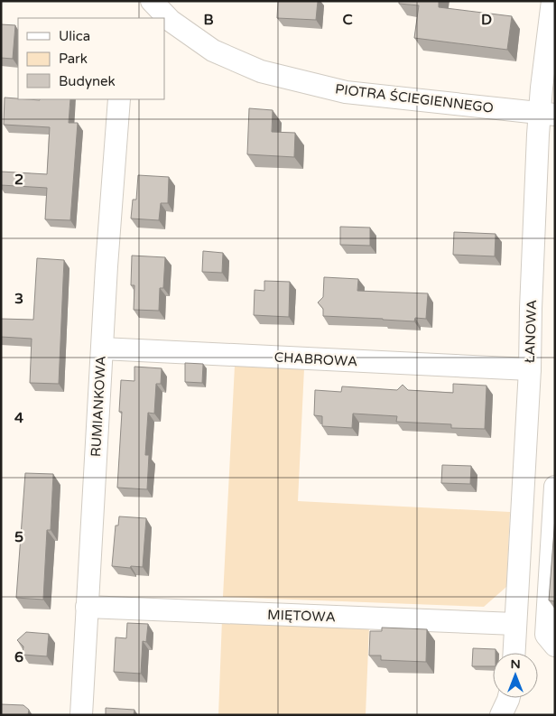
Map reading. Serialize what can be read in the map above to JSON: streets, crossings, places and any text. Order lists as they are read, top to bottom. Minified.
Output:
{"streets":{"street":["PIOTRA ŚCIEGIENNEGO","ŁANOWA","CHABROWA","RUMIANKOWA","MIĘTOWA"]},"crossings":[["PIOTRA ŚCIEGIENNEGO","ŁANOWA"],["ŁANOWA","CHABROWA"],["ŁANOWA","MIĘTOWA"],["CHABROWA","RUMIANKOWA"],["RUMIANKOWA","MIĘTOWA"]],"legend":["Ulica","Park","Budynek"],"north":"top","grid":{"columns":["B","C","D"],"rows":["2","3","4","5","6"]}}
